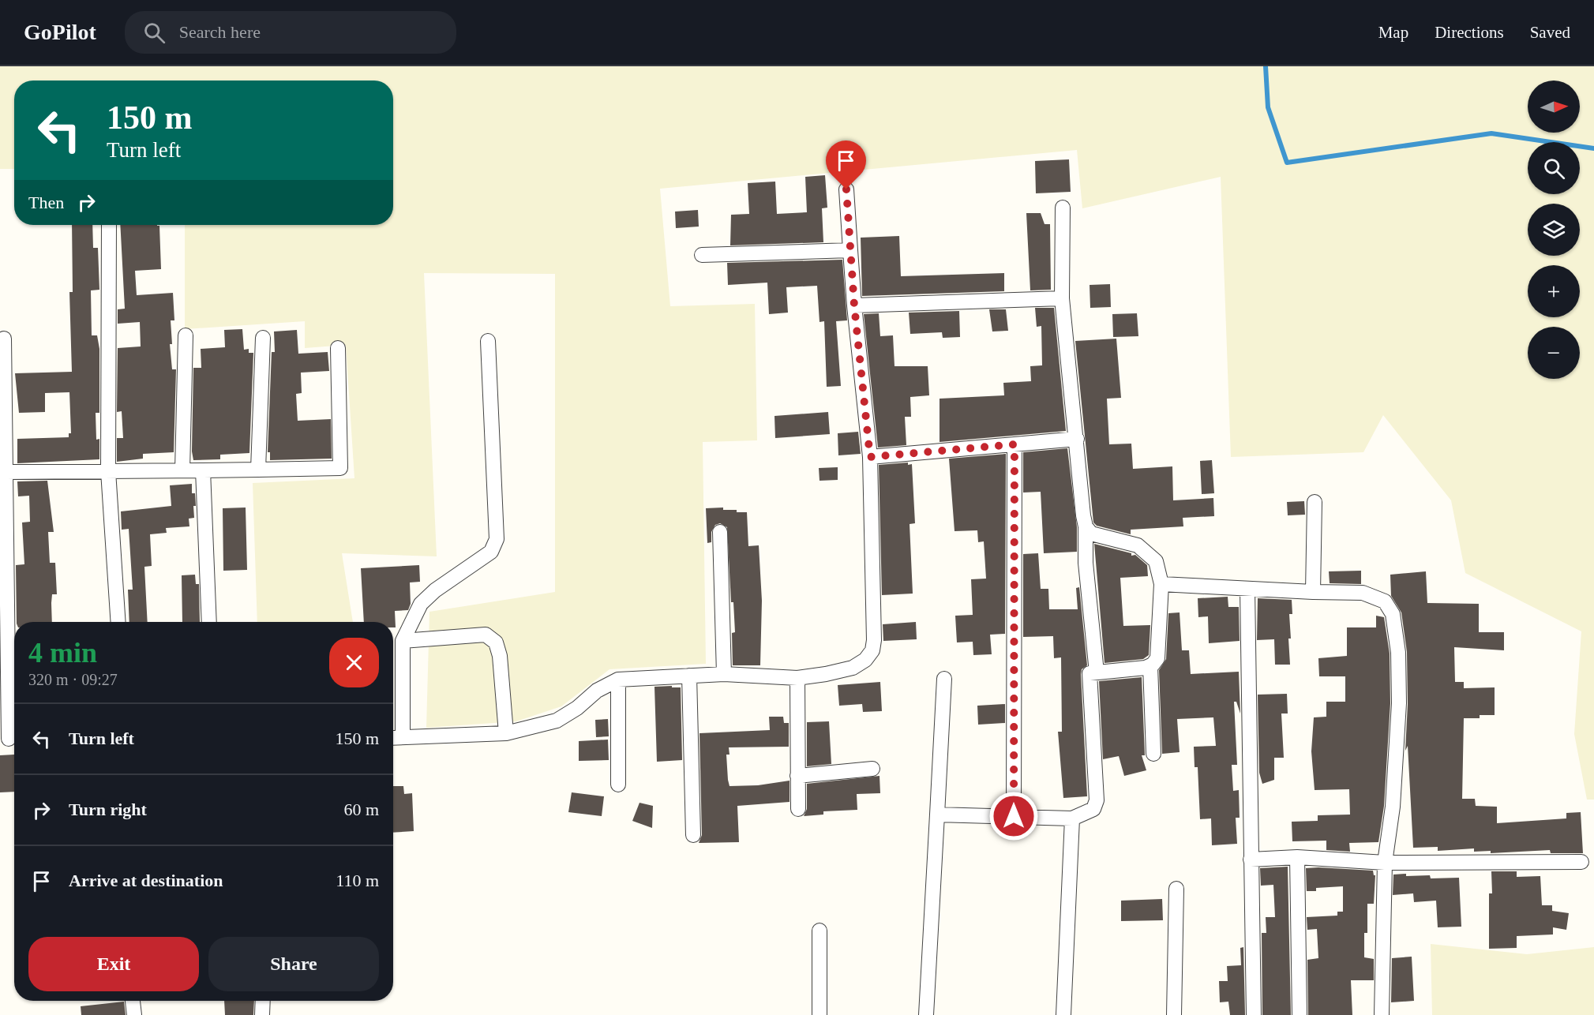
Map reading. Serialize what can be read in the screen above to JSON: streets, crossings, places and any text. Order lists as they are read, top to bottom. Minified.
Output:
{"north":"right","page":{"header":"GoPilot","search":"Search here","nav":["Map","Directions","Saved"],"map_buttons":["+","−"],"turn":["150 m","Turn left"],"then":"Then","heading":["4 min","320 m · 09:27"],"list":[{"name":"Turn left","value":"150 m"},{"name":"Turn right","value":"60 m"},{"name":"Arrive at destination","value":"110 m"}],"buttons":["Exit","Share"]}}
